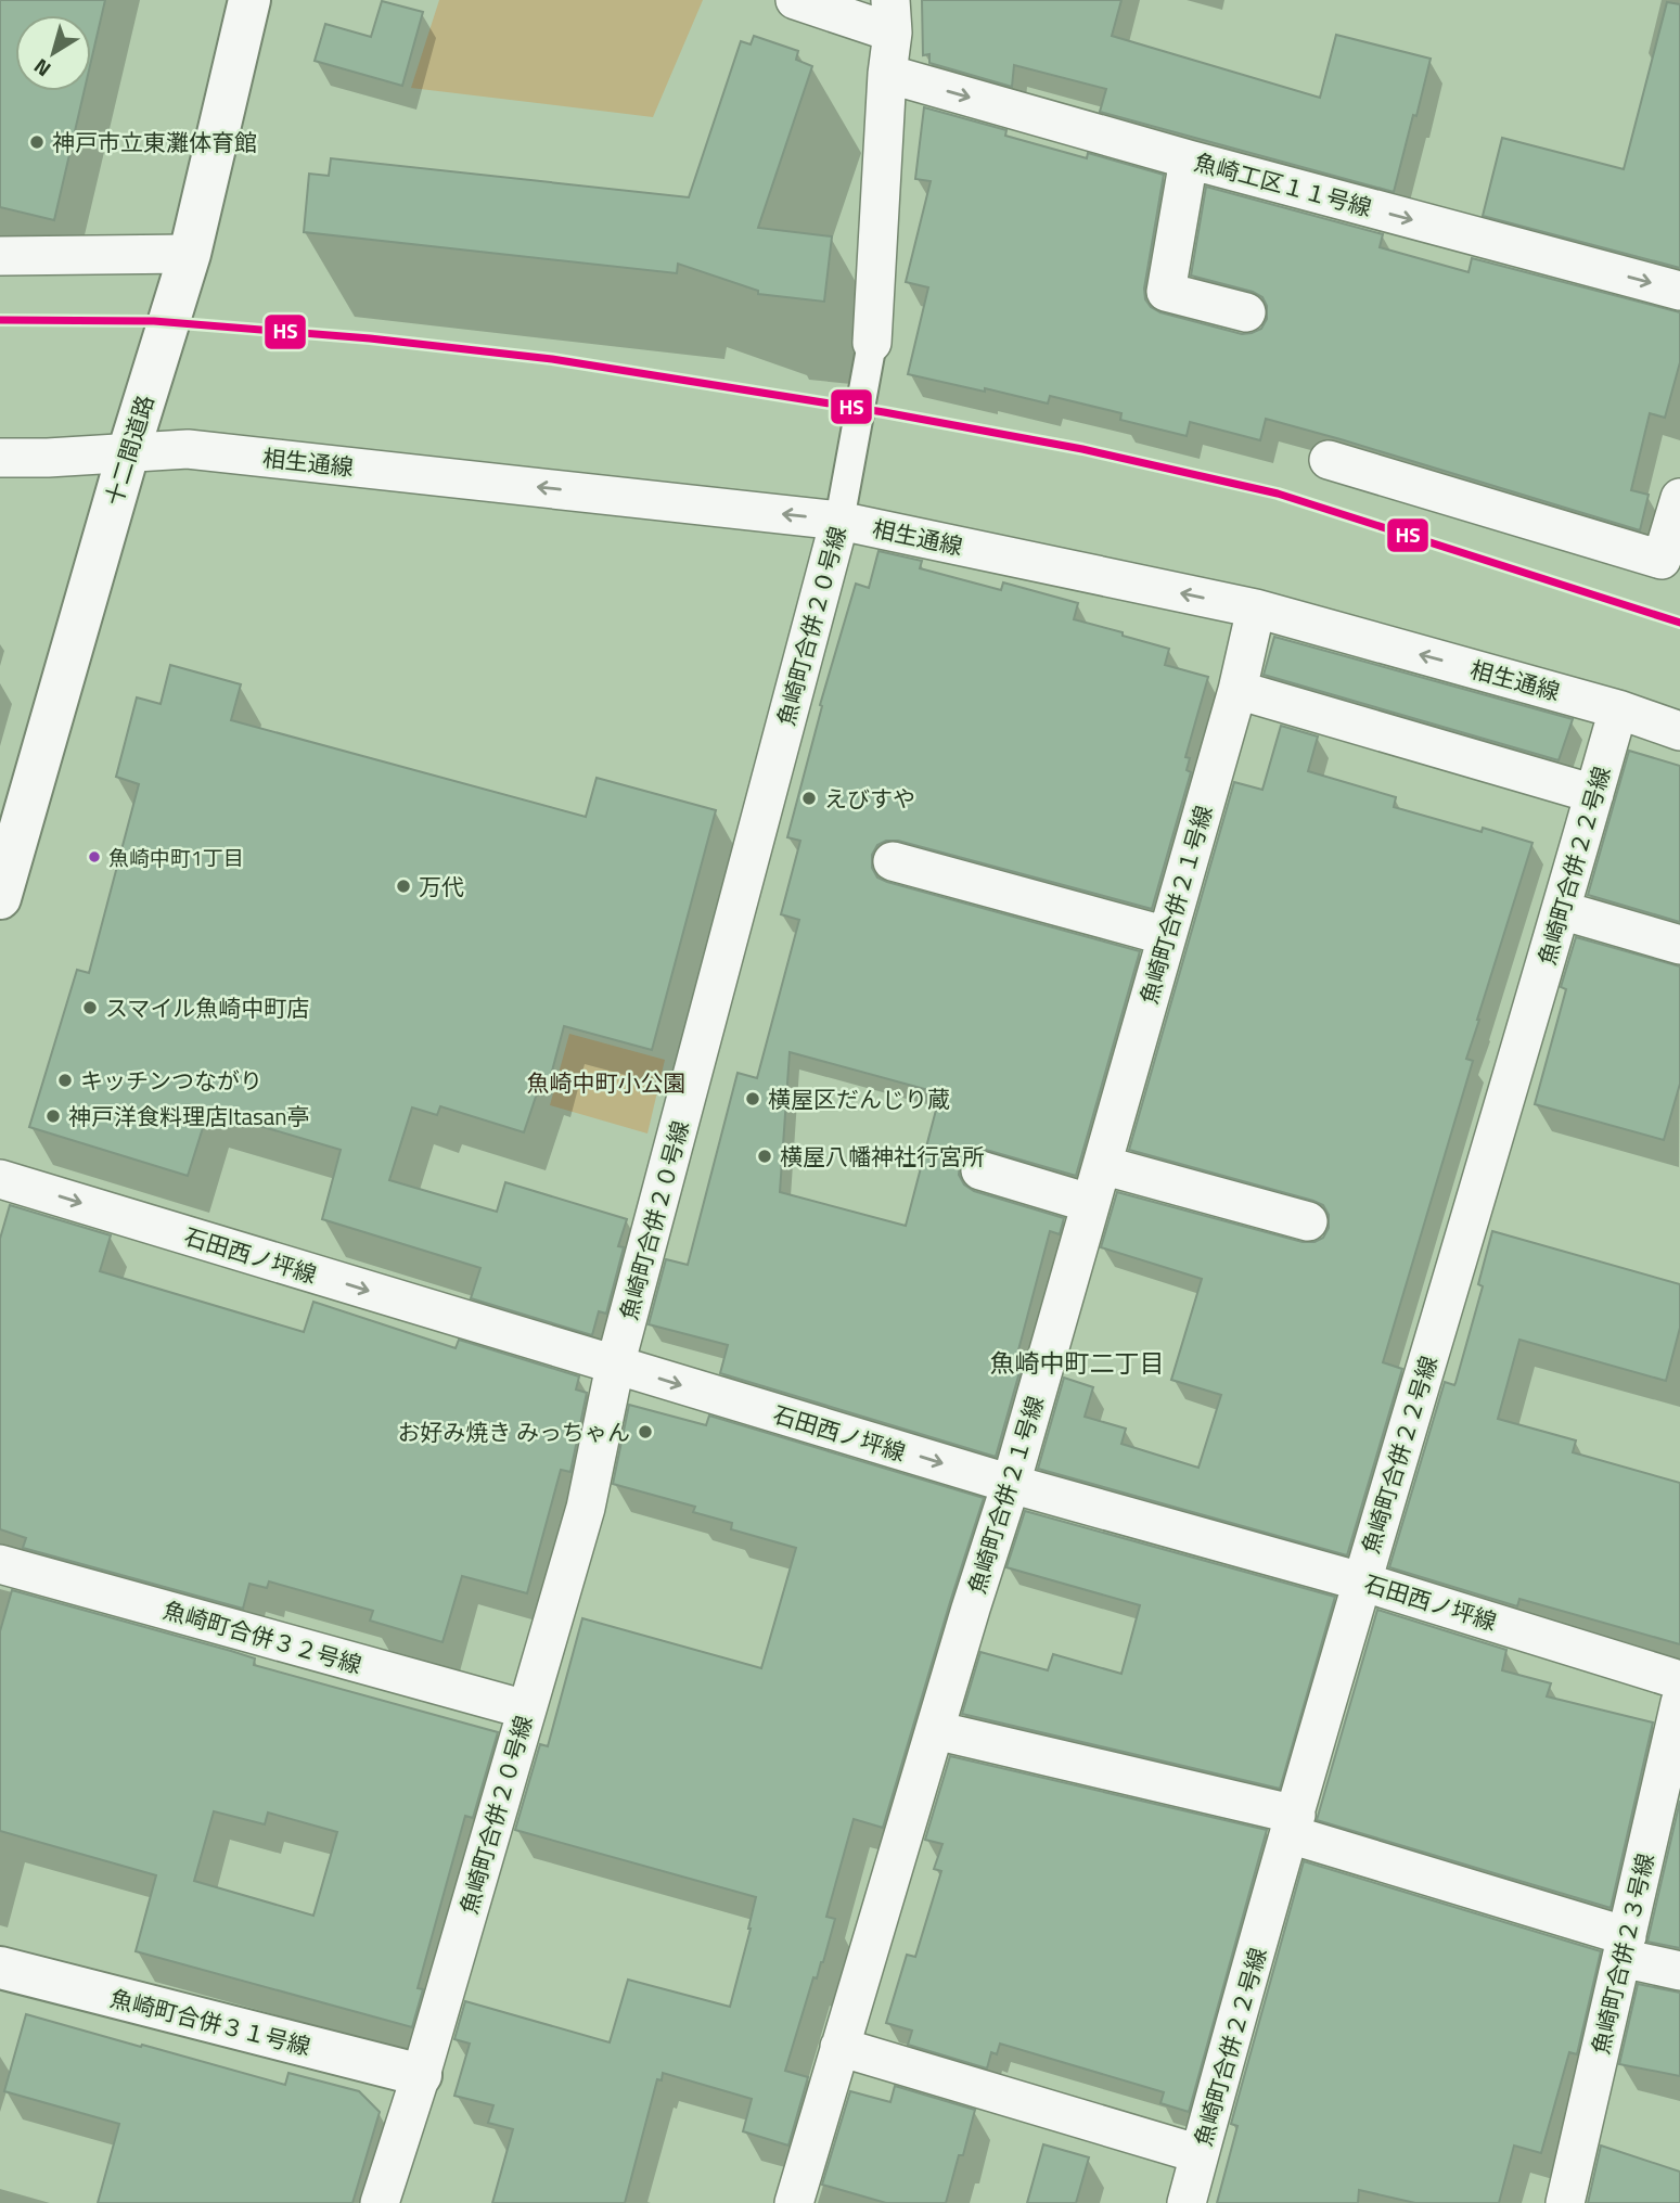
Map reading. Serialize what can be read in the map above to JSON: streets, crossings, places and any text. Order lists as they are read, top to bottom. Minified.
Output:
{"streets":{"street":["魚崎工区１１号線","十二間道路","相生通線","魚崎町合併２０号線","魚崎町合併２２号線","魚崎町合併２１号線","石田西ノ坪線","魚崎町合併３２号線","魚崎町合併２３号線","魚崎町合併３１号線"]},"crossings":[["魚崎工区１１号線","魚崎町合併２０号線"],["十二間道路","相生通線"],["相生通線","魚崎町合併２０号線"],["相生通線","魚崎町合併２２号線"],["相生通線","魚崎町合併２１号線"],["魚崎町合併２０号線","石田西ノ坪線"],["魚崎町合併２０号線","魚崎町合併３２号線"],["魚崎町合併２０号線","魚崎町合併３１号線"],["魚崎町合併２２号線","石田西ノ坪線"],["魚崎町合併２１号線","石田西ノ坪線"]],"one_way":["魚崎工区１１号線","石田西ノ坪線"],"districts":["魚崎中町二丁目"],"parks":["魚崎中町小公園"],"places":["神戸市立東灘体育館","えびすや","魚崎中町1丁目","万代","スマイル魚崎中町店","キッチンつながり","横屋区だんじり蔵","神戸洋食料理店Itasan亭","横屋八幡神社行宮所","お好み焼き みっちゃん"],"lines":["transit line HS"],"north":"bottom left"}
